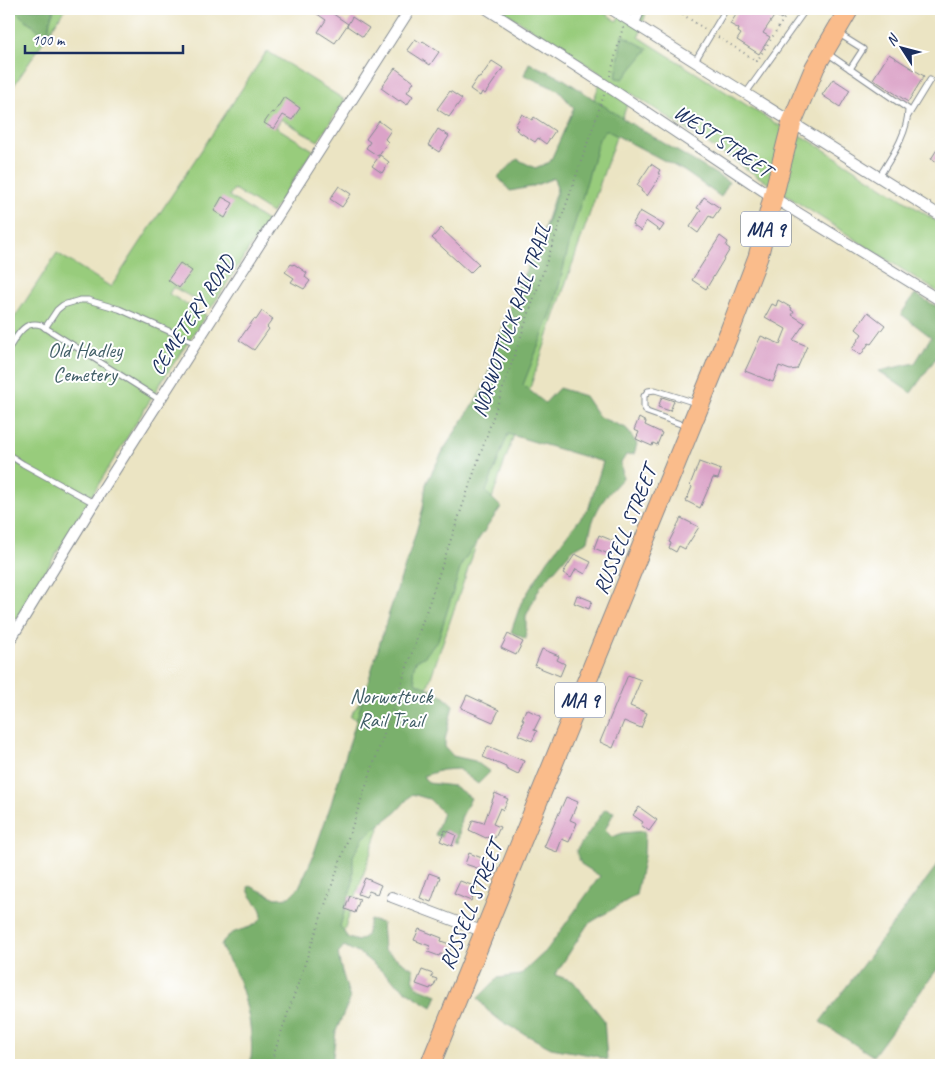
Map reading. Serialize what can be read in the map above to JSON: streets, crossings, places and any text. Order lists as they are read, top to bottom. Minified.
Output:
{"streets":{"highway":["MA 9","RUSSELL STREET"],"street":["WEST STREET","CEMETERY ROAD"],"path":["NORWOTTUCK RAIL TRAIL"]},"crossings":[["WEST STREET","NORWOTTUCK RAIL TRAIL"],["WEST STREET","RUSSELL STREET"]],"parks":["Old Hadley Cemetery","Norwottuck Rail Trail"],"scale_bar":"100 m","north":"top left"}
